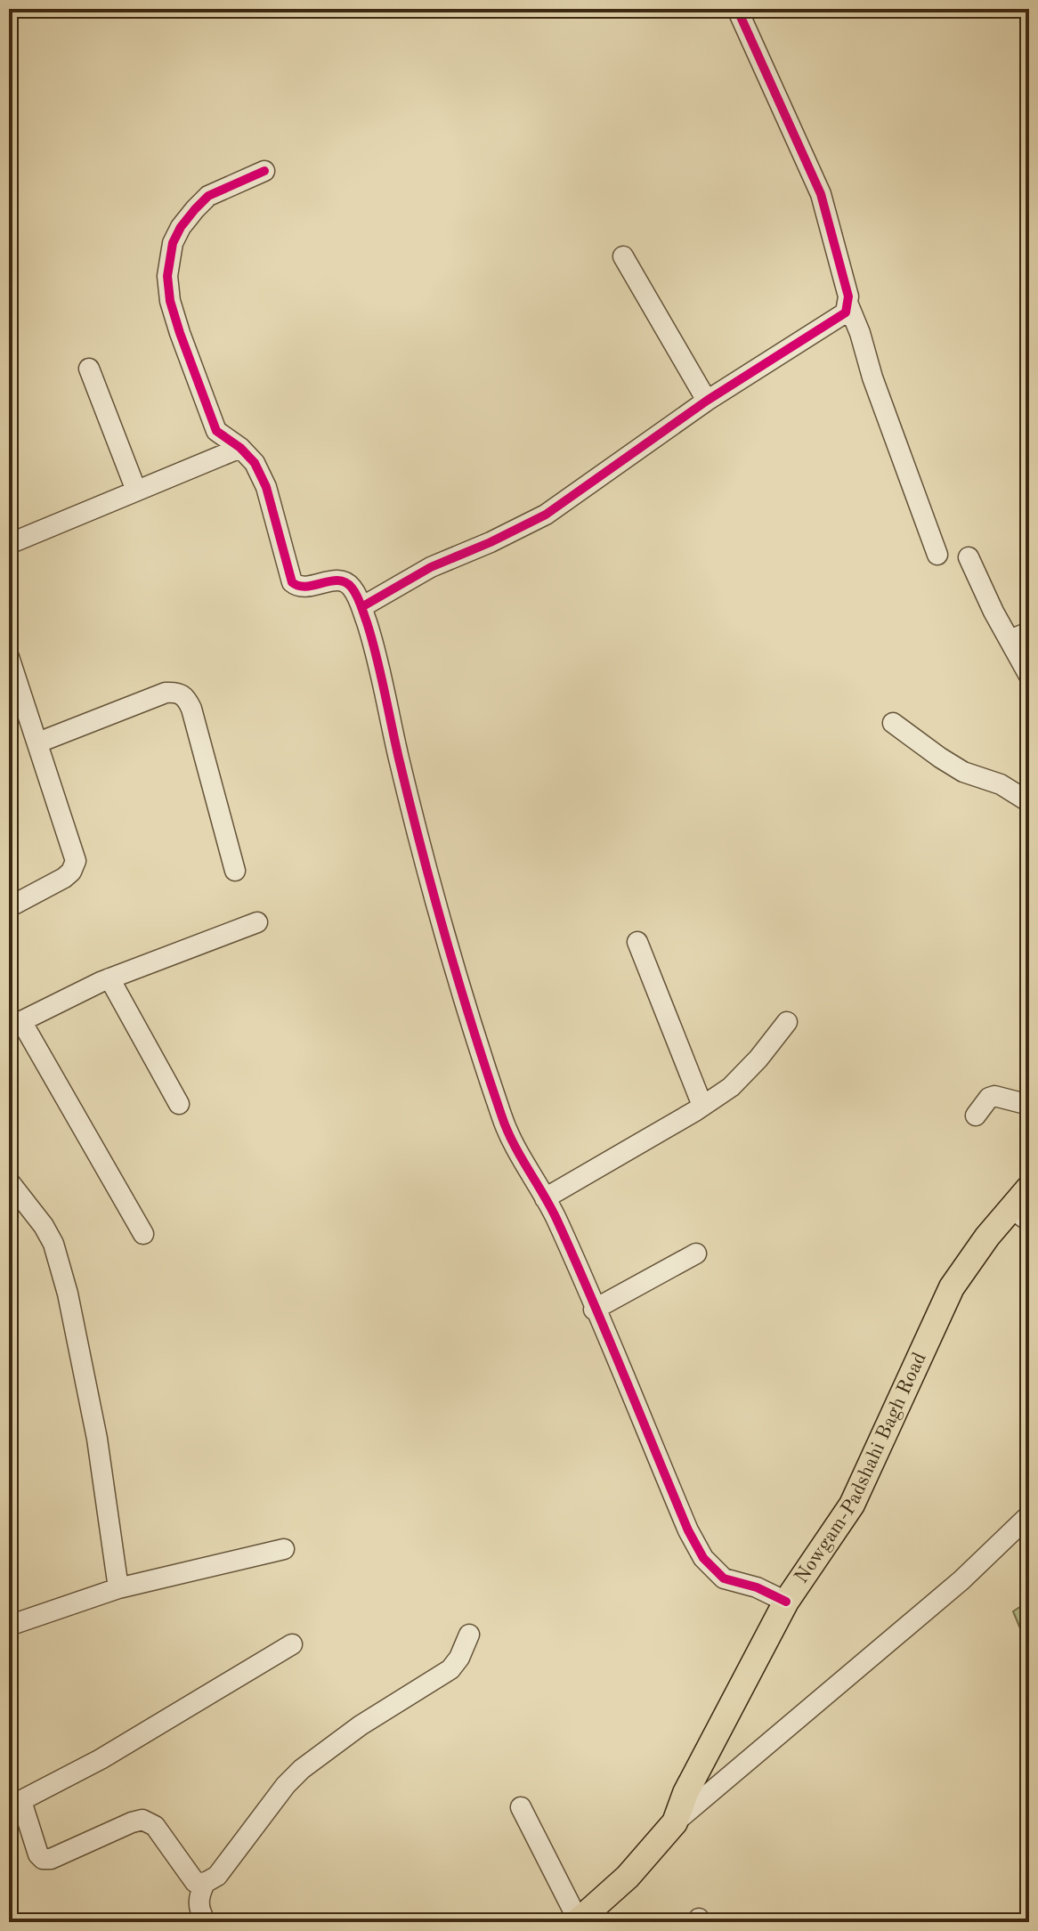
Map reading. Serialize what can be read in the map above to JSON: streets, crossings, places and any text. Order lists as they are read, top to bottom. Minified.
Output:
{"streets":{"main road":["Nowgam-Padshahi Bagh Road"]}}
